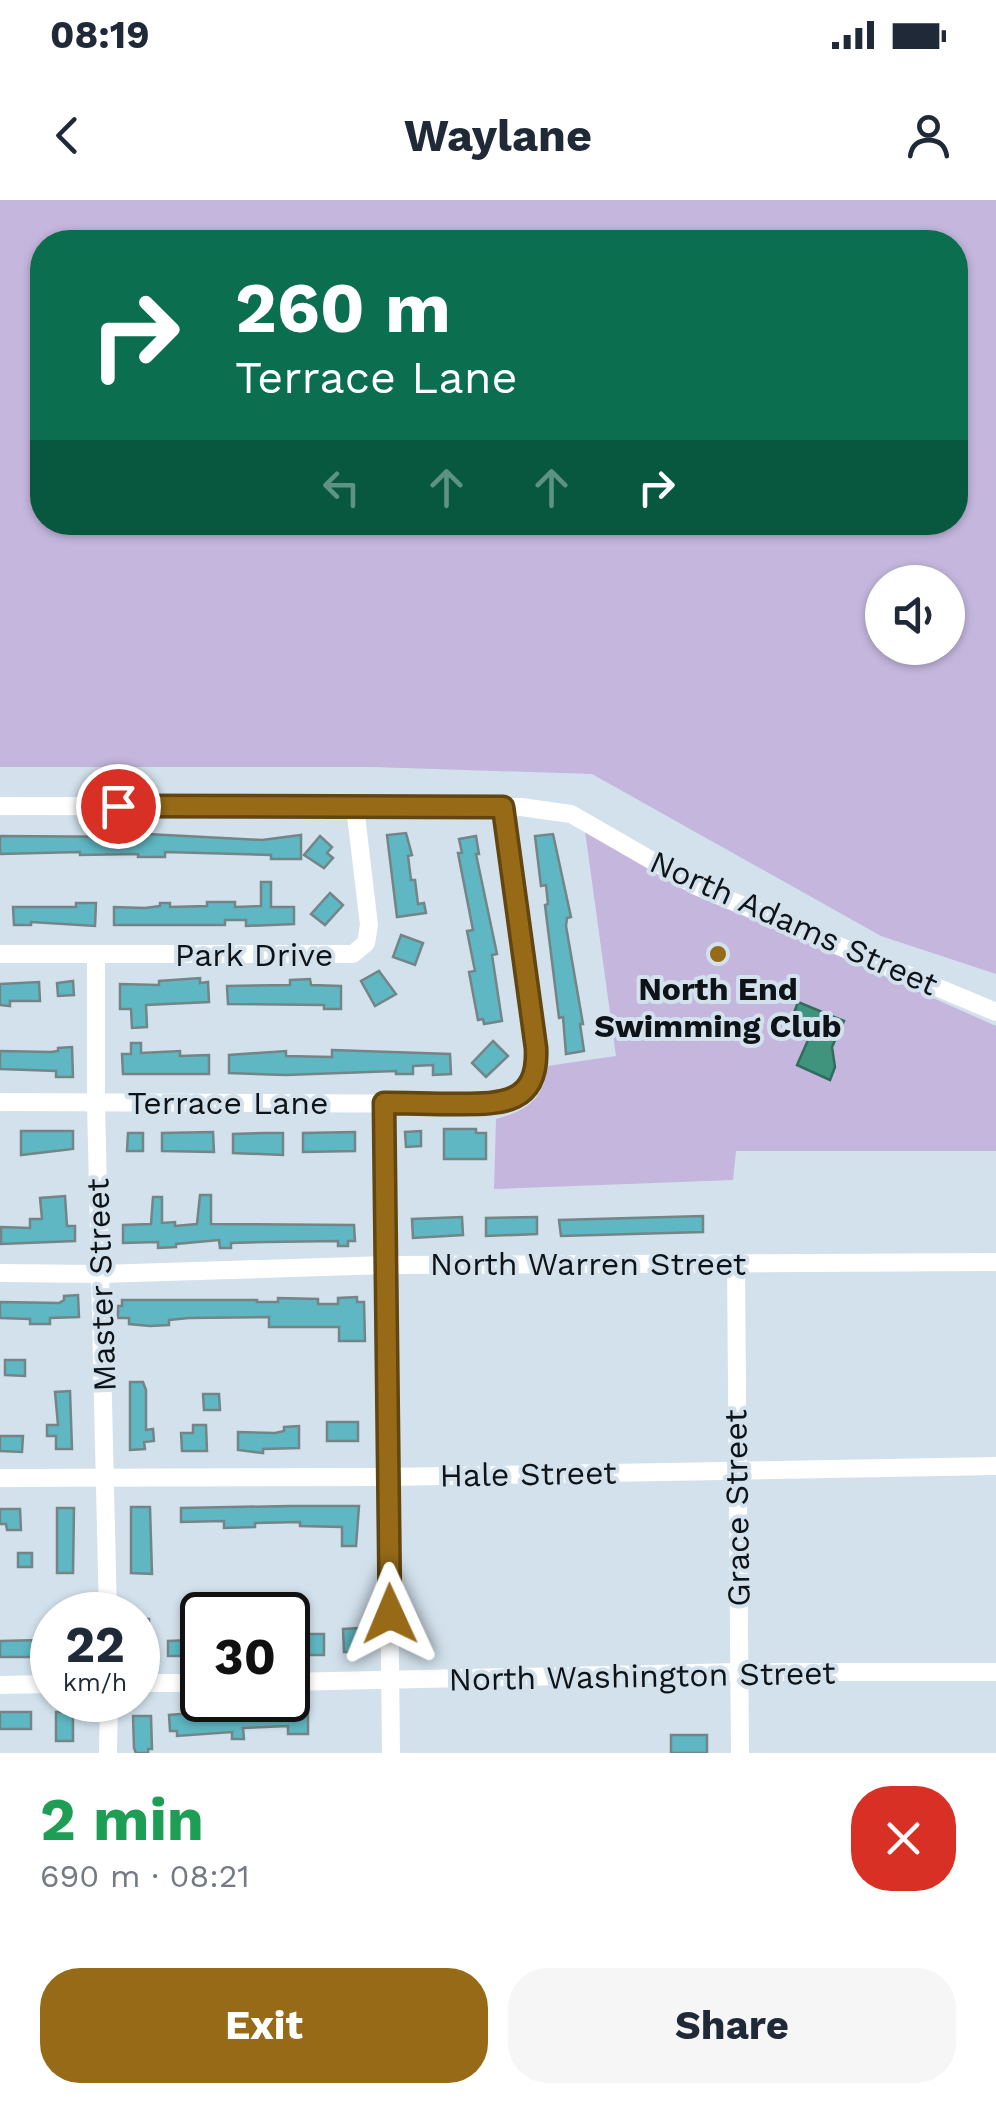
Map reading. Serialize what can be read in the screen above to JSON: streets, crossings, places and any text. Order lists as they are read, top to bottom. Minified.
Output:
{"streets":{"street":["North Adams Street","Park Drive","Terrace Lane","North Warren Street","Master Street","Hale Street","Grace Street","North Washington Street"]},"crossings":[["North Adams Street","Park Drive"],["North Adams Street","Terrace Lane"],["Park Drive","Master Street"],["Terrace Lane","Master Street"],["North Warren Street","Master Street"],["North Warren Street","Grace Street"],["Master Street","Hale Street"],["Hale Street","Grace Street"],["Grace Street","North Washington Street"]],"places":["North End Swimming Club"],"page":{"status":"08:19","header":"Waylane","turn":["260 m","Terrace Lane"],"speed":"22 km/h","limit":"30","heading":["2 min","690 m · 08:21"],"buttons":["Exit","Share"]}}
